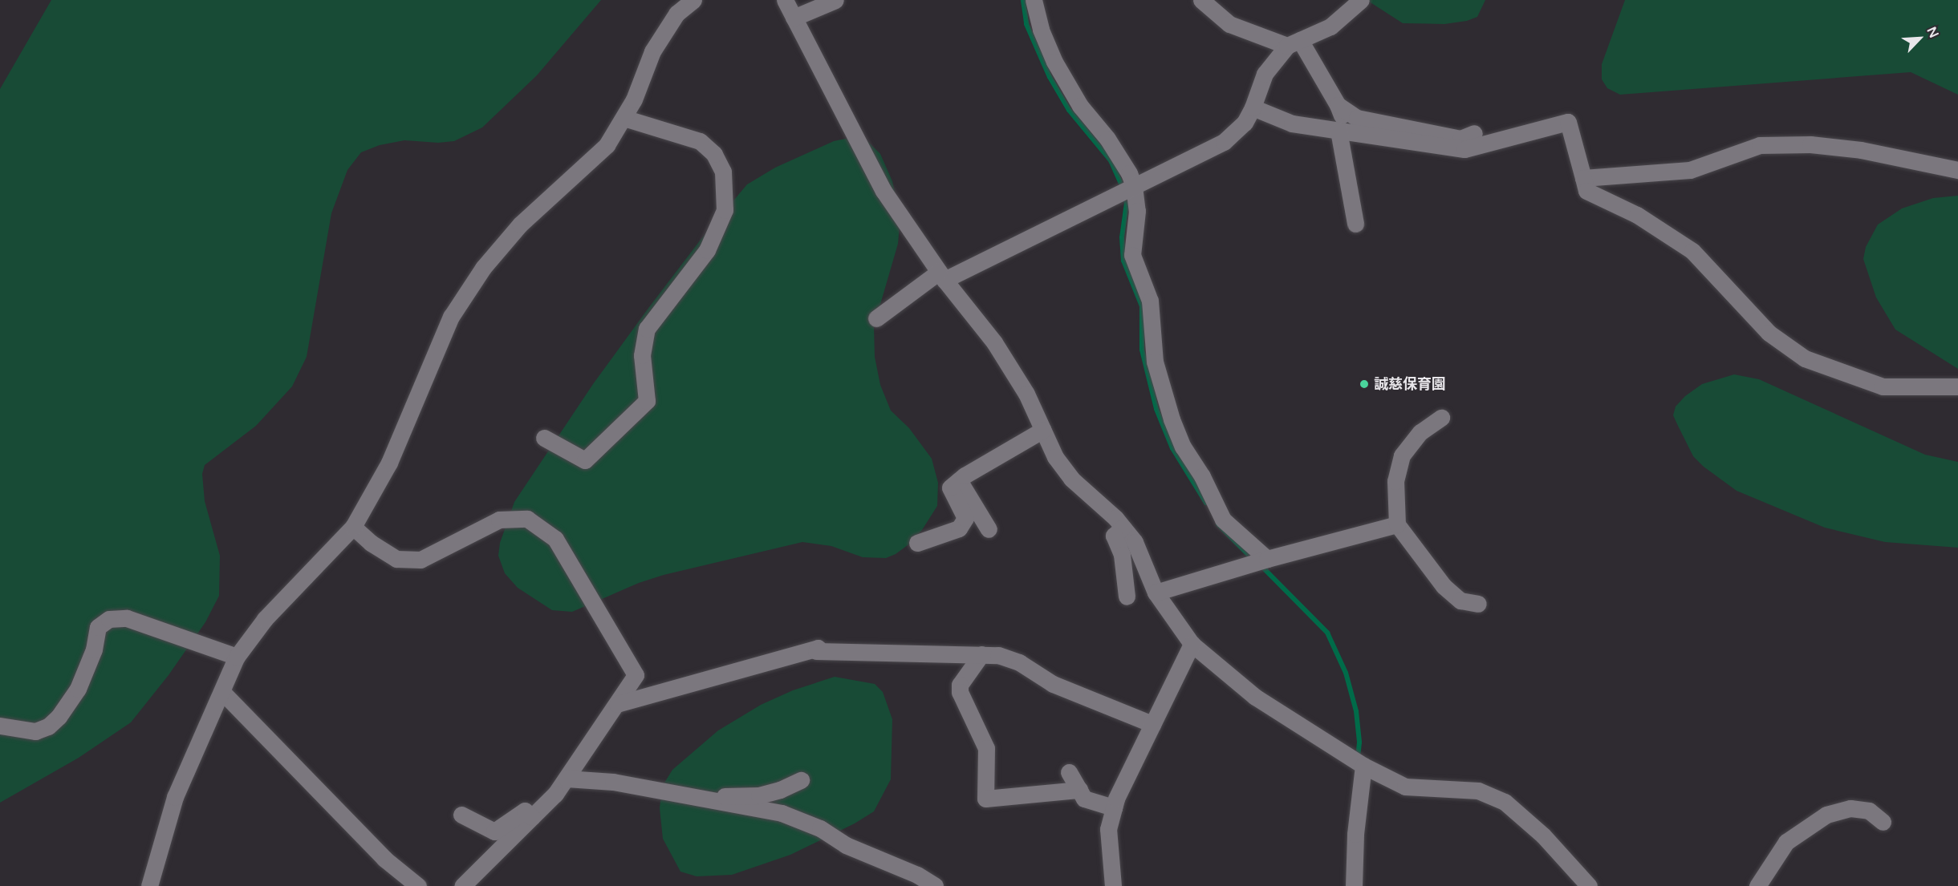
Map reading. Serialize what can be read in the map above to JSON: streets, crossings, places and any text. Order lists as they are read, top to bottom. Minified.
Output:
{"places":["誠慈保育園"],"north":"top right"}
